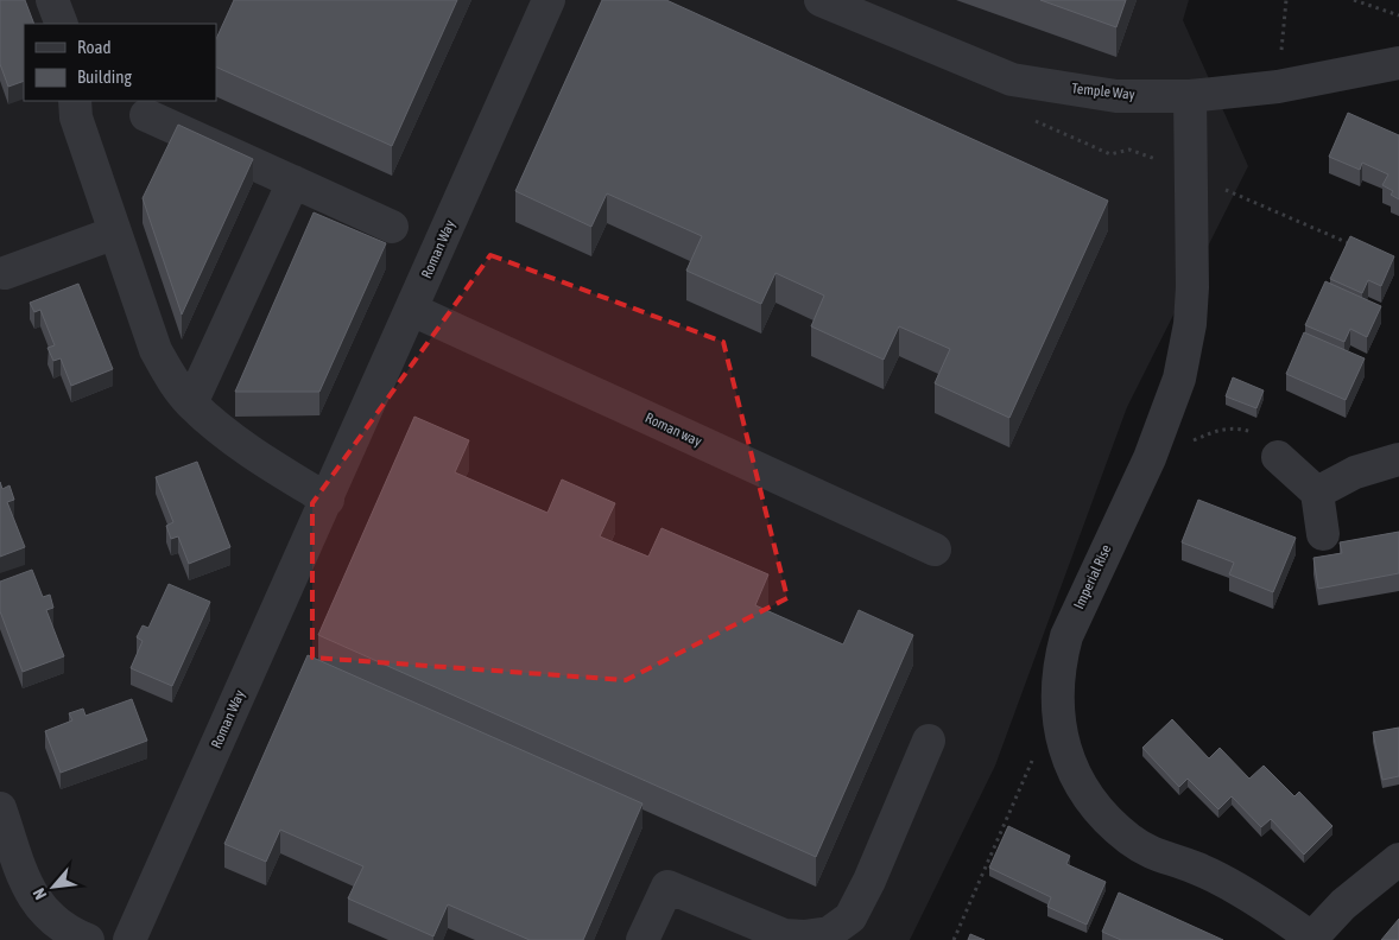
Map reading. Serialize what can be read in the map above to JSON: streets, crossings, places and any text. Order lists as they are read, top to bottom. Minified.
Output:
{"streets":{"street":["Temple Way","Roman Way","Roman way","Imperial Rise"]},"crossings":[["Temple Way","Imperial Rise"],["Roman Way","Roman way"]],"legend":["Road","Building"],"north":"bottom left"}
